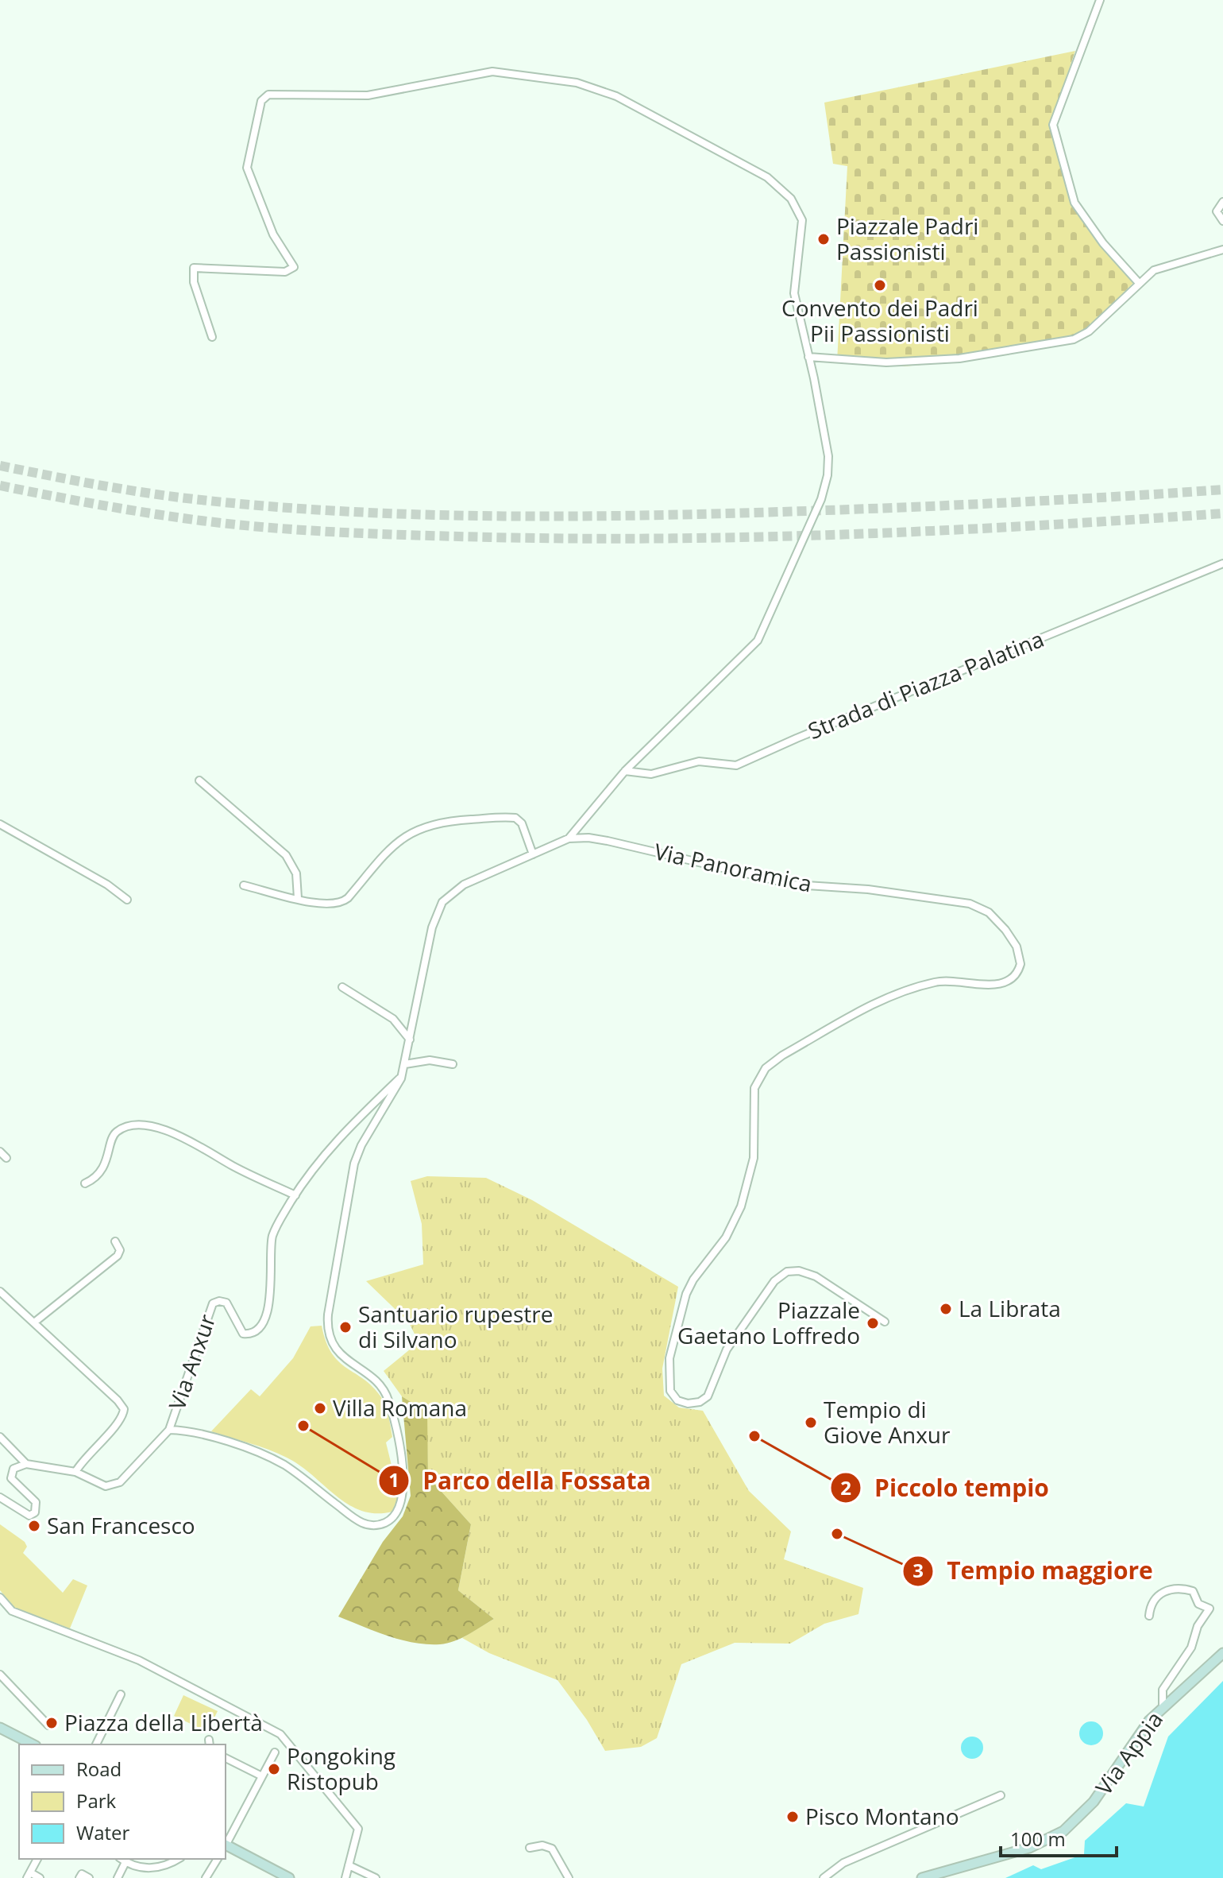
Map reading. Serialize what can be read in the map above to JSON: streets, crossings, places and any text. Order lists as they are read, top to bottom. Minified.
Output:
{"streets":{"main road":["Via Appia"],"street":["Strada di Piazza Palatina","Via Panoramica","Via Anxur"]},"crossings":[["Via Panoramica","Via Anxur"]],"places":["Piazzale Padri Passionisti","Convento dei Padri Pii Passionisti","La Librata","Piazzale Gaetano Loffredo","Santuario rupestre di Silvano","Villa Romana","Tempio di Giove Anxur","Parco della Fossata","Piccolo tempio","San Francesco","Tempio maggiore","Piazza della Libertà","Pongoking Ristopub","Pisco Montano"],"legend":["Road","Park","Water"],"scale_bar":"100 m"}
